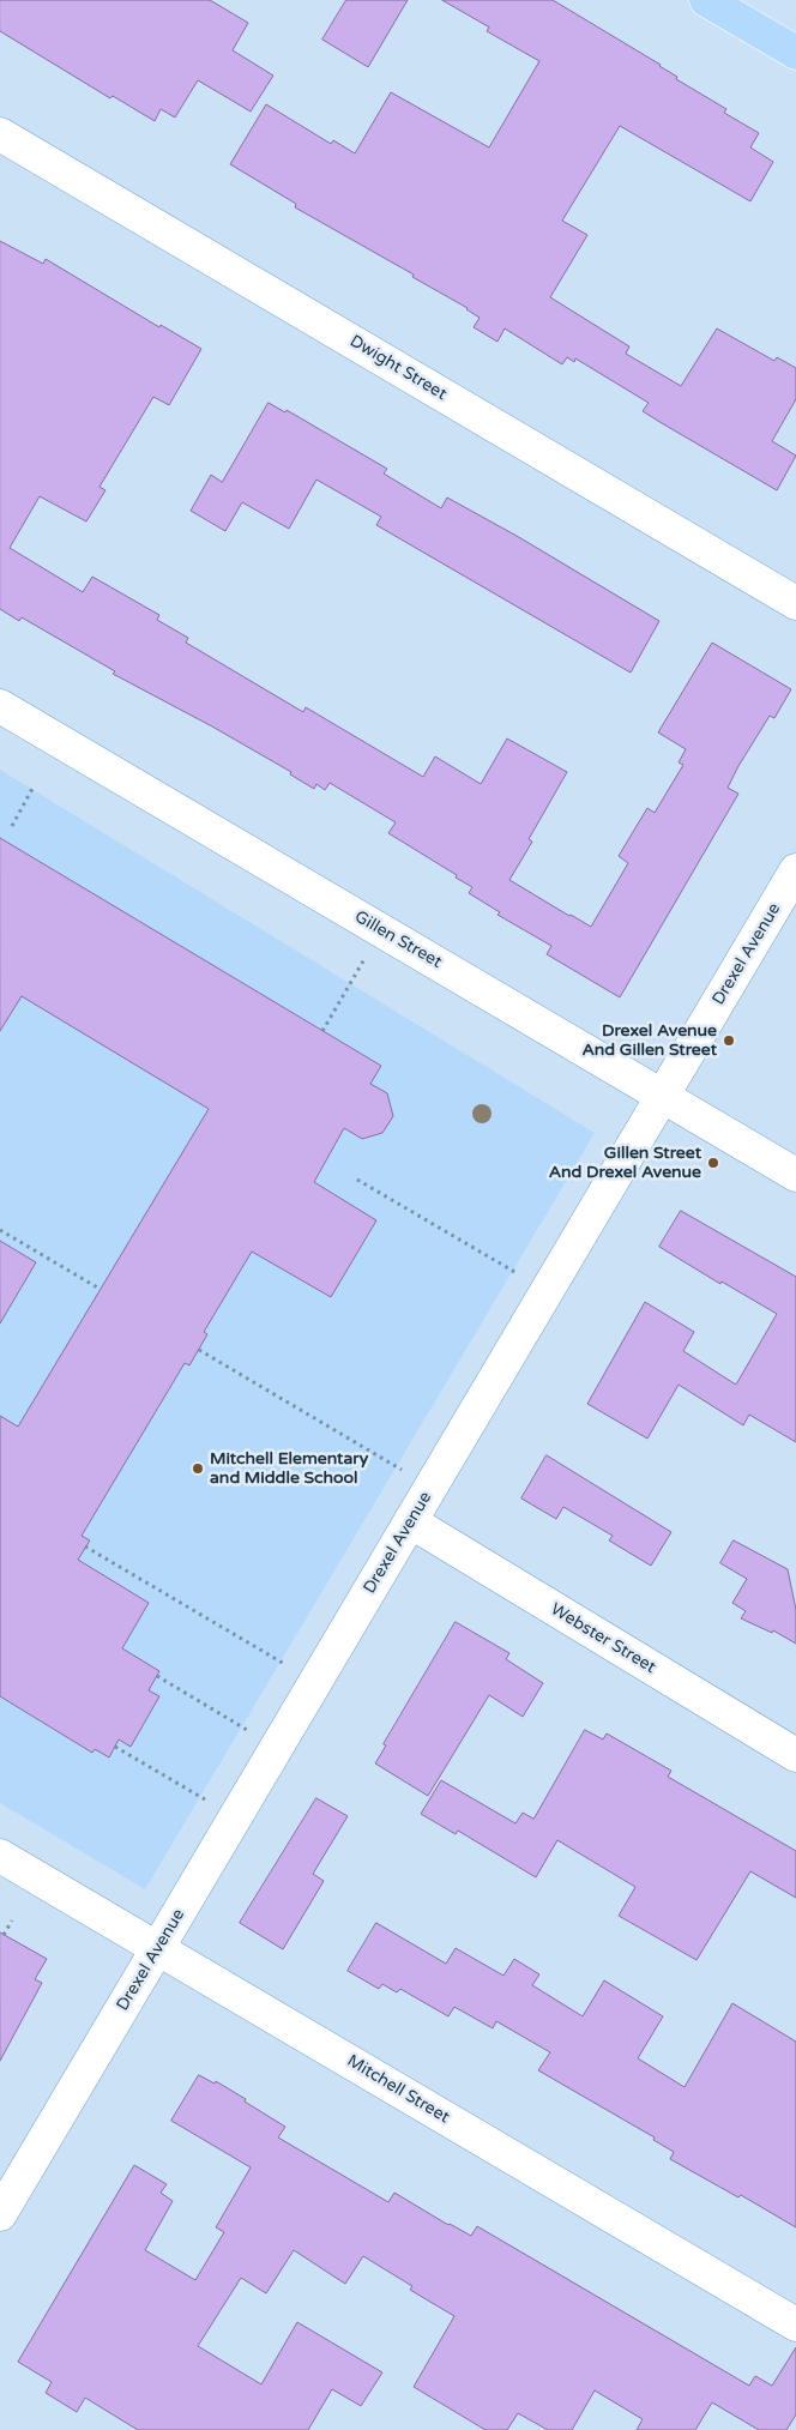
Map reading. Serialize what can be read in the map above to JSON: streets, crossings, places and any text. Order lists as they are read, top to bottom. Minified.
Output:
{"streets":{"street":["Dwight Street","Gillen Street","Drexel Avenue","Webster Street","Mitchell Street"]},"crossings":[["Gillen Street","Drexel Avenue"],["Drexel Avenue","Webster Street"],["Drexel Avenue","Mitchell Street"]],"places":["Drexel Avenue And Gillen Street","Gillen Street And Drexel Avenue","Mitchell Elementary and Middle School"]}
